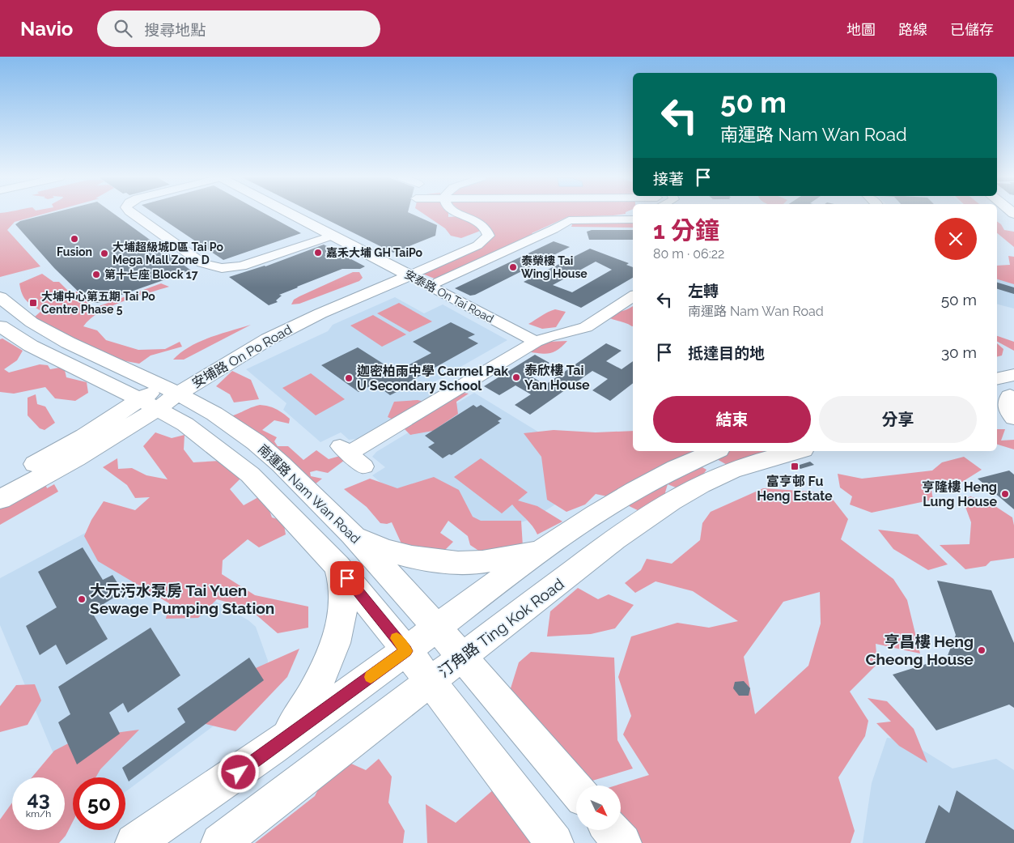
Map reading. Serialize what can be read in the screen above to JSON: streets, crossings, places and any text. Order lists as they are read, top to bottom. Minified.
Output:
{"streets":{"main road":["安泰路 On Tai Road","安埔路 On Po Road","南運路 Nam Wan Road","汀角路 Ting Kok Road"]},"crossings":[["安泰路 On Tai Road","安埔路 On Po Road"],["安埔路 On Po Road","南運路 Nam Wan Road"],["南運路 Nam Wan Road","汀角路 Ting Kok Road"]],"places":{"other":["Fusion","嘉禾大埔 GH TaiPo","大埔超級城D區 Tai Po Mega Mall Zone D","泰榮樓 Tai Wing House","第十七座 Block 17","泰欣樓 Tai Yan House","迦密柏雨中學 Carmel Pak U Secondary School","亨隆樓 Heng Lung House","大元污水泵房 Tai Yuen Sewage Pumping Station","亨昌樓 Heng Cheong House"],"transit":["大埔中心第五期 Tai Po Centre Phase 5","富亨邨 Fu Heng Estate"]},"north":"bottom right","page":{"header":"Navio","search":"搜尋地點","nav":["地圖","路線","已儲存"],"turn":["50 m","南運路 Nam Wan Road"],"then":"接著","heading":["1 分鐘","80 m · 06:22"],"list":[{"name":"左轉","note":"南運路 Nam Wan Road","value":"50 m"},{"name":"抵達目的地","value":"30 m"}],"buttons":["結束","分享"],"speed":"43 km/h","limit":"50"}}
